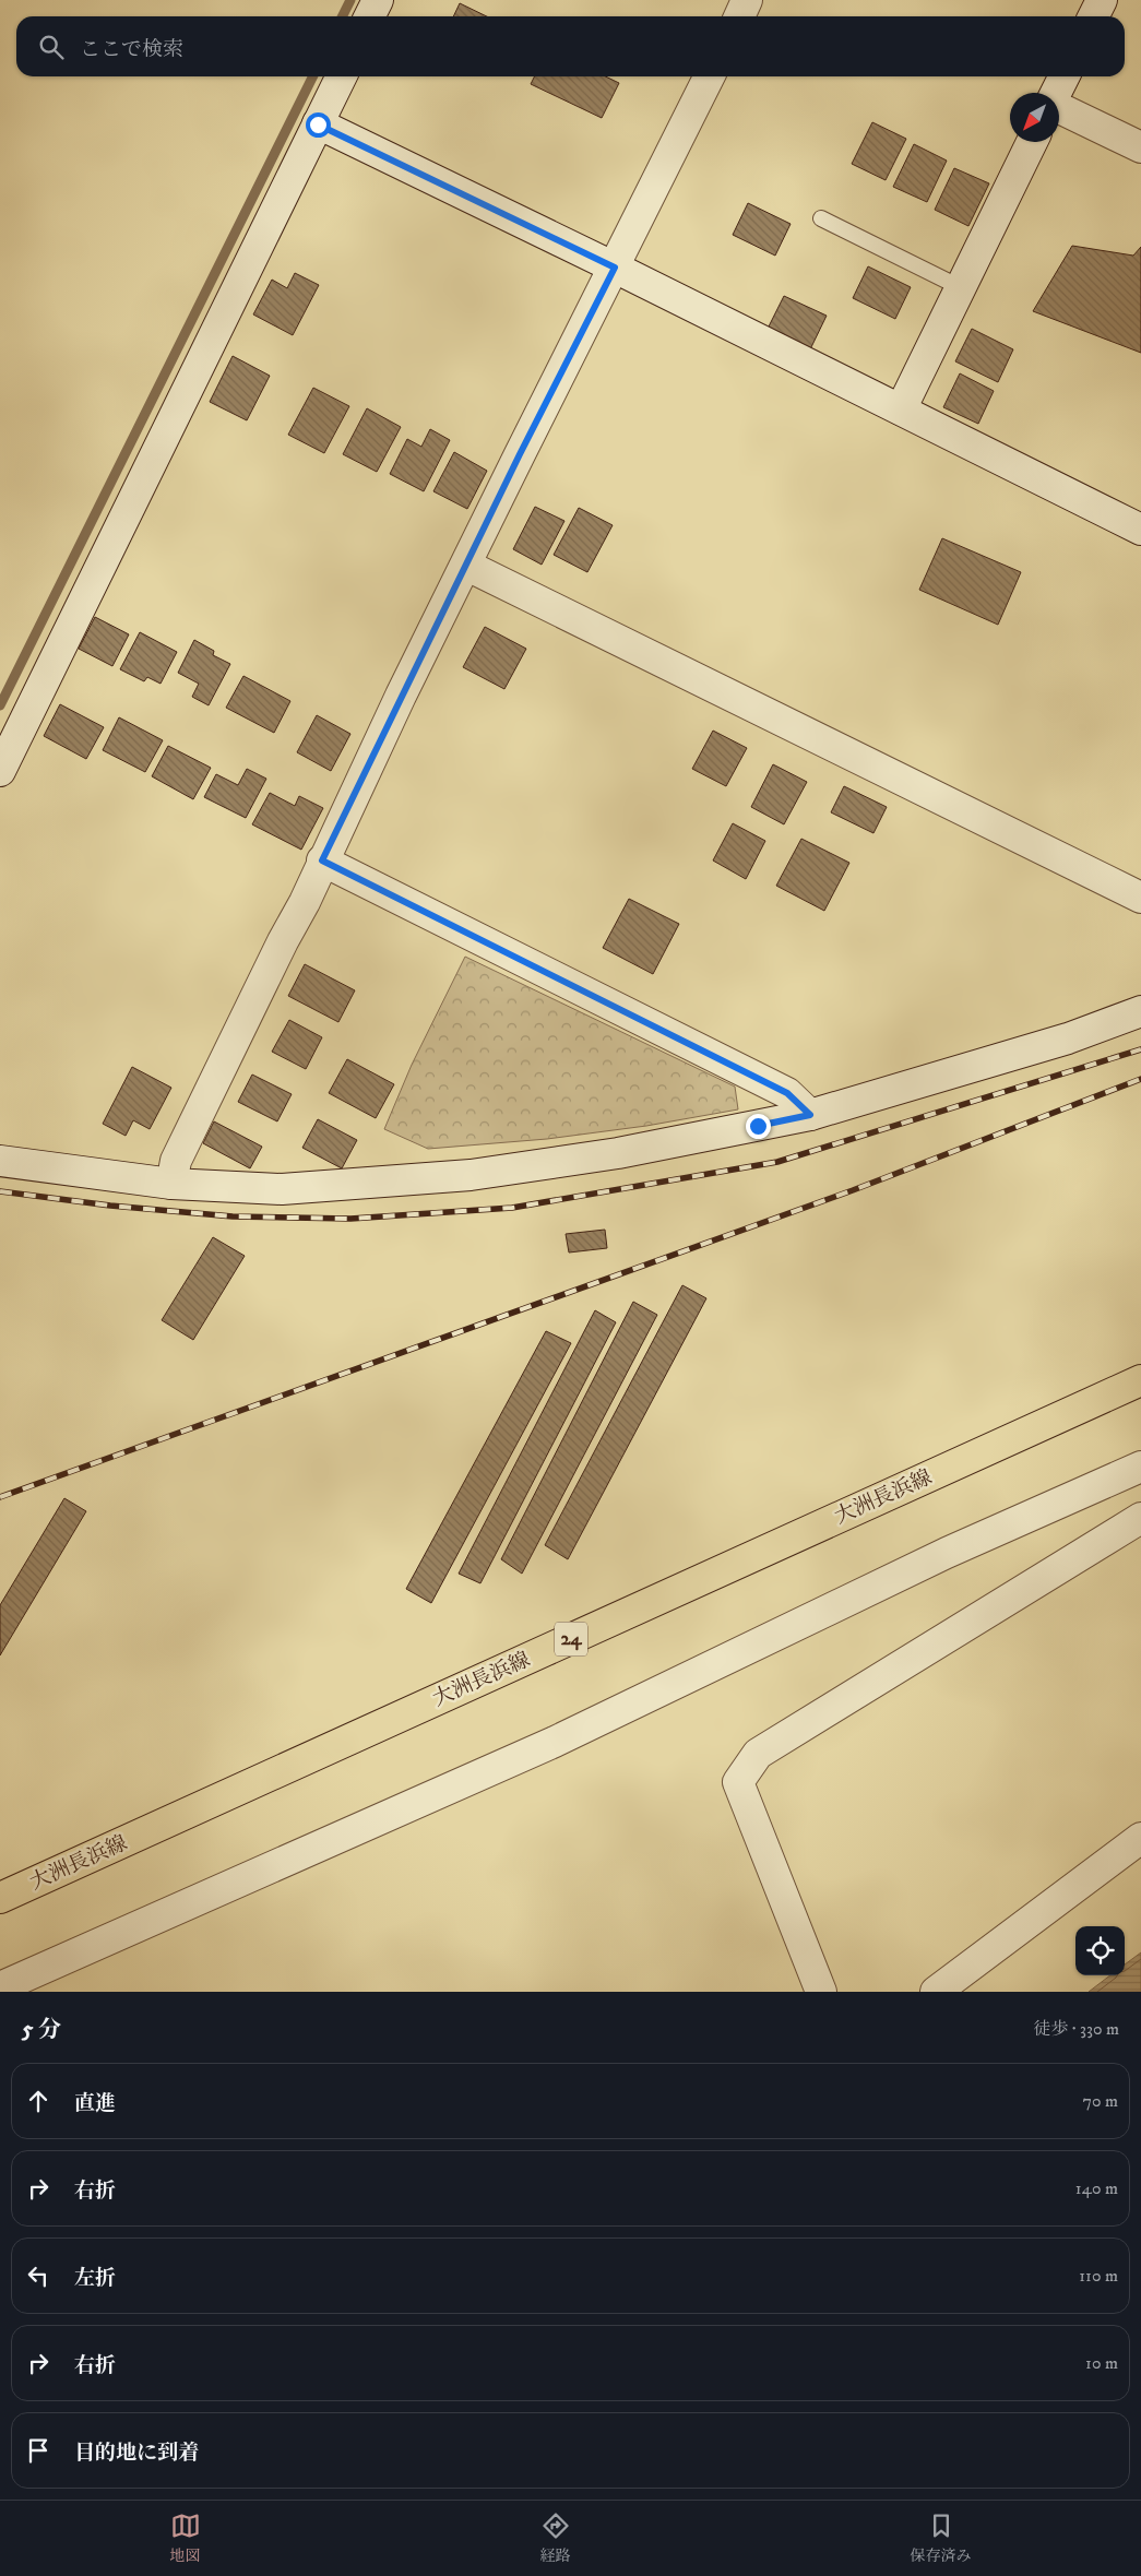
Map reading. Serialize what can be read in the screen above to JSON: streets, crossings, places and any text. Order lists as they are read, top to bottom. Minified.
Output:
{"streets":{"main road":["大洲長浜線","24"]},"north":"bottom left","page":{"search":"ここで検索","heading":["5 分","徒歩 · 330 m"],"list":[["直進","70 m"],["右折","140 m"],["左折","110 m"],["右折","10 m"],"目的地に到着"],"nav":["地図","経路","保存済み"]}}
